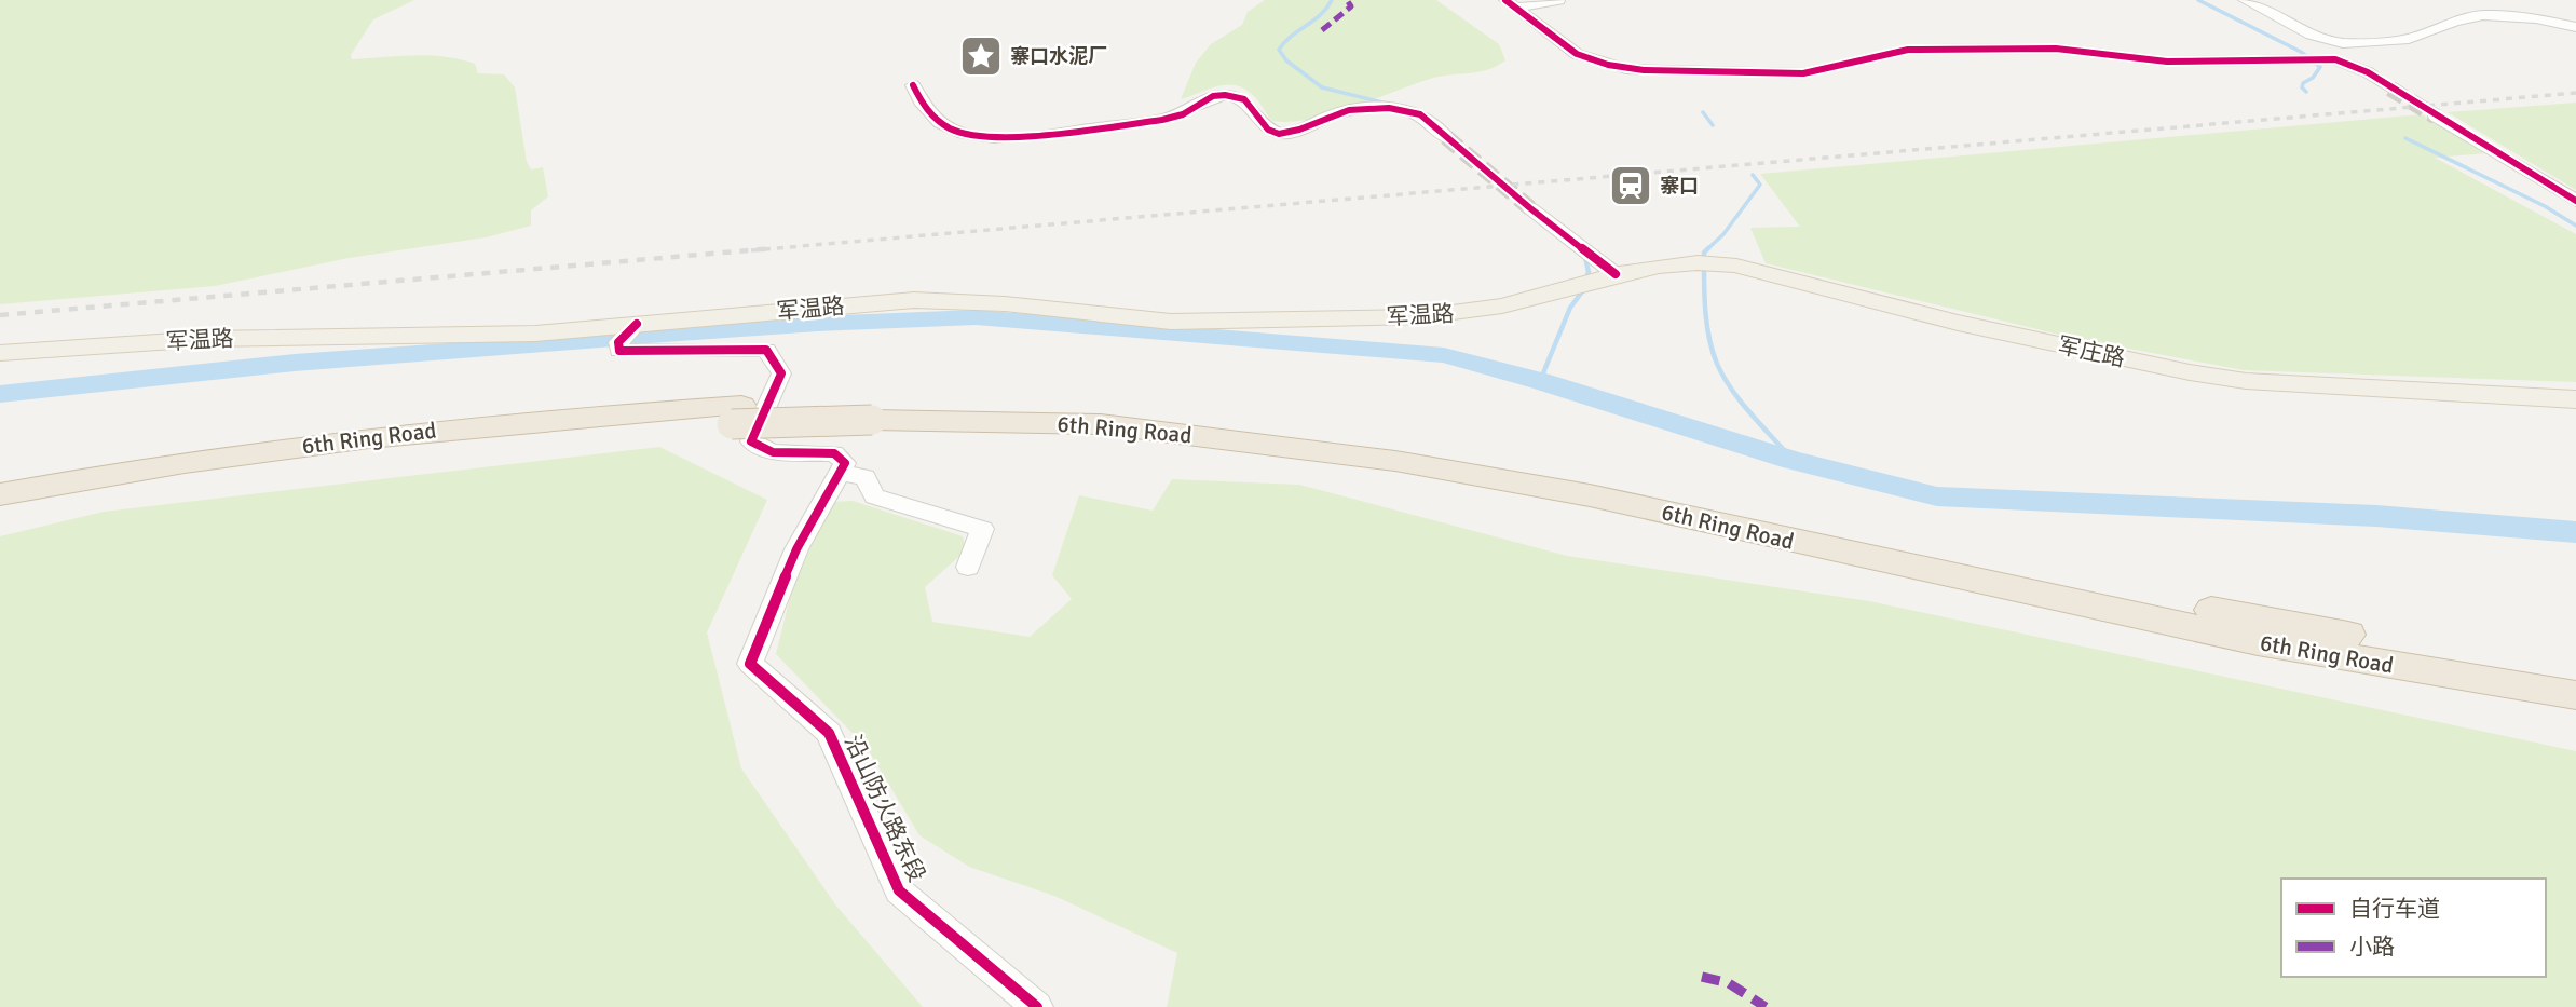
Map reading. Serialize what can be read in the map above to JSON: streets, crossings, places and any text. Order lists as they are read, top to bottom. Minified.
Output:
{"streets":{"highway":["6th Ring Road"],"main road":["军温路","军庄路"],"street":["沿山防火路东段"]},"crossings":[["军温路","军庄路"]],"places":{"place":["寨口水泥厂"],"station":["寨口"]},"legend":["自行车道","小路"]}
